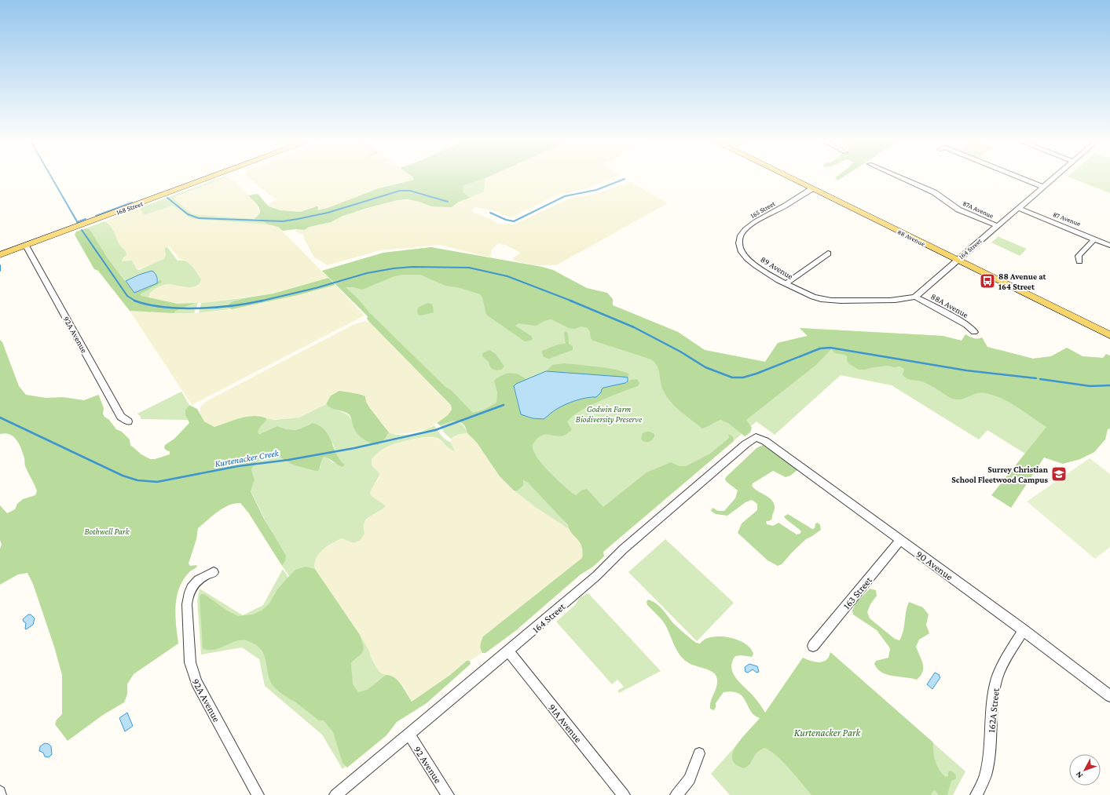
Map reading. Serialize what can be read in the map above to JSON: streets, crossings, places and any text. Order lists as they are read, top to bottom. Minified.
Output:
{"streets":{"main road":["168 Street","88 Avenue"],"street":["165 Street","87A Avenue","87 Avenue","164 Street","89 Avenue","88A Avenue","92A Avenue","90 Avenue","163 Street","162A Street","91A Avenue","92 Avenue"]},"crossings":[["168 Street","92A Avenue"],["165 Street","88 Avenue"],["165 Street","89 Avenue"],["87A Avenue","164 Street"],["87 Avenue","164 Street"],["88 Avenue","164 Street"],["164 Street","89 Avenue"],["164 Street","88A Avenue"],["164 Street","90 Avenue"],["164 Street","91A Avenue"],["164 Street","92 Avenue"],["90 Avenue","163 Street"],["90 Avenue","162A Street"]],"water":["Kurtenacker Creek"],"parks":["Godwin Farm Biodiversity Preserve","Bothwell Park","Kurtenacker Park"],"places":{"bus stop":["88 Avenue at 164 Street"],"school or university":["Surrey Christian School Fleetwood Campus"]},"north":"bottom left"}
